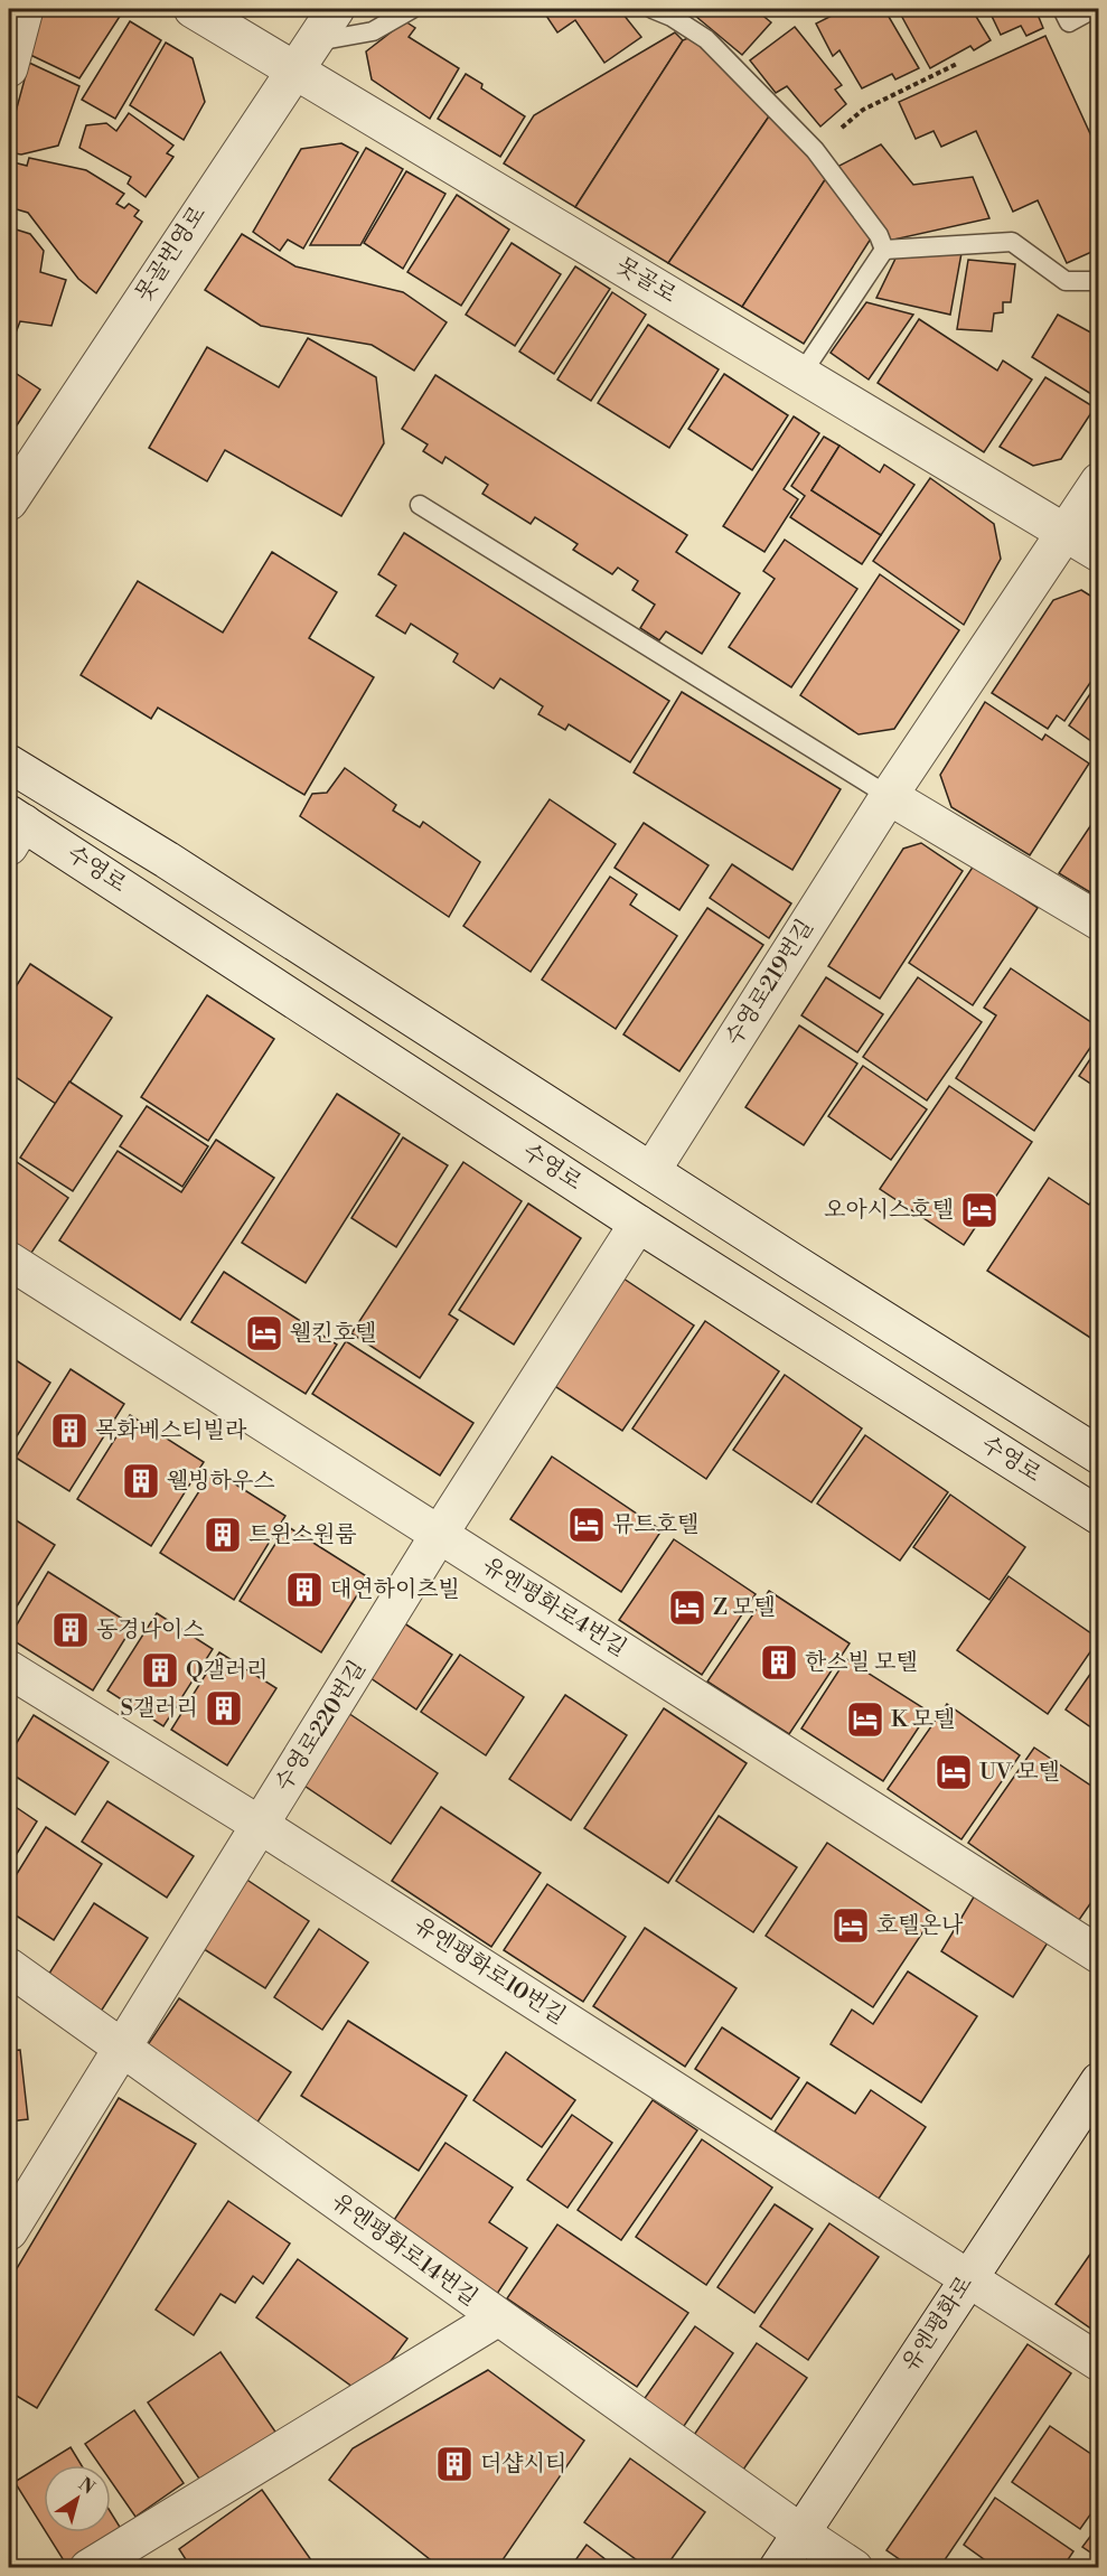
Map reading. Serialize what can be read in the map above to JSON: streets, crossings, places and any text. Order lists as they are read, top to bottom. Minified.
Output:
{"streets":{"street":["못골번영로","못골로","수영로","수영로219번길","유엔평화로4번길","수영로220번길","유엔평화로10번길","유엔평화로14번길","유엔평화로"]},"crossings":[["못골번영로","못골로"],["못골로","수영로219번길"],["수영로","수영로219번길"],["수영로","수영로220번길"],["유엔평화로4번길","수영로220번길"],["수영로220번길","유엔평화로10번길"],["수영로220번길","유엔평화로14번길"],["유엔평화로10번길","유엔평화로"],["유엔평화로14번길","유엔평화로"]],"places":{"hotel":["오아시스호텔","웰킨호텔","뮤트호텔","Z 모텔","K 모텔","UV 모텔","호텔온나"],"building":["목화베스티빌라","웰빙하우스","트윈스원룸","대연하이츠빌","동경나이스","한스빌 모텔","Q갤러리","S갤러리","더샵시티"]},"north":"top right"}
